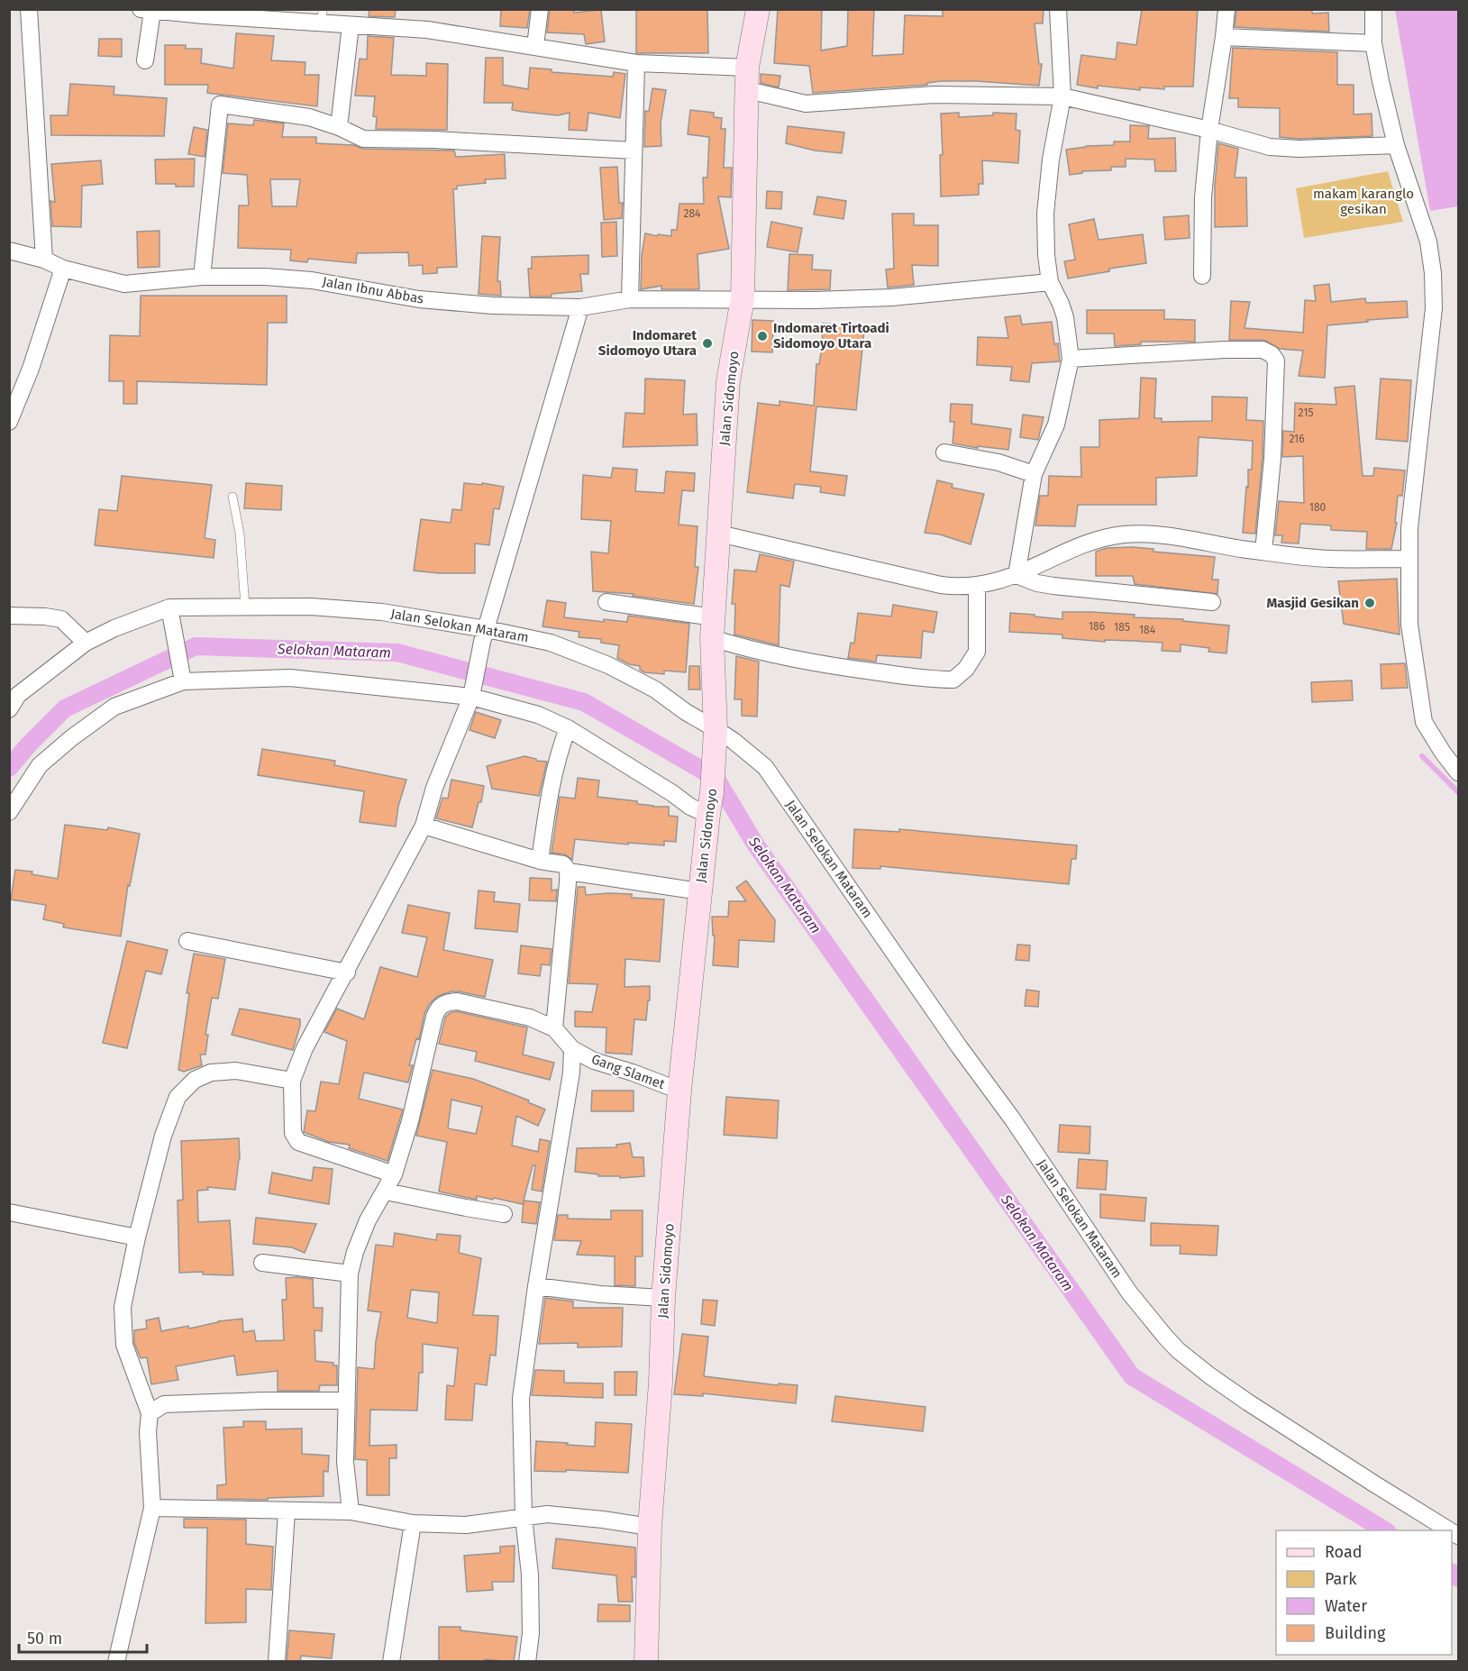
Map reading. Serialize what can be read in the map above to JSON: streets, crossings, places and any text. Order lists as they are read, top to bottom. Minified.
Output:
{"streets":{"main road":["Jalan Sidomoyo"],"street":["Jalan Ibnu Abbas","Jalan Selokan Mataram","Gang Slamet"]},"crossings":[["Jalan Ibnu Abbas","Jalan Sidomoyo"],["Jalan Sidomoyo","Jalan Selokan Mataram"],["Jalan Sidomoyo","Gang Slamet"]],"water":["Selokan Mataram"],"parks":["makam karanglo gesikan"],"places":["Indomaret Tirtoadi Sidomoyo Utara","Indomaret Sidomoyo Utara","Masjid Gesikan"],"house_numbers":["284","215","216","180","186","185","184"],"legend":["Road","Park","Water","Building"],"scale_bar":"50 m"}
